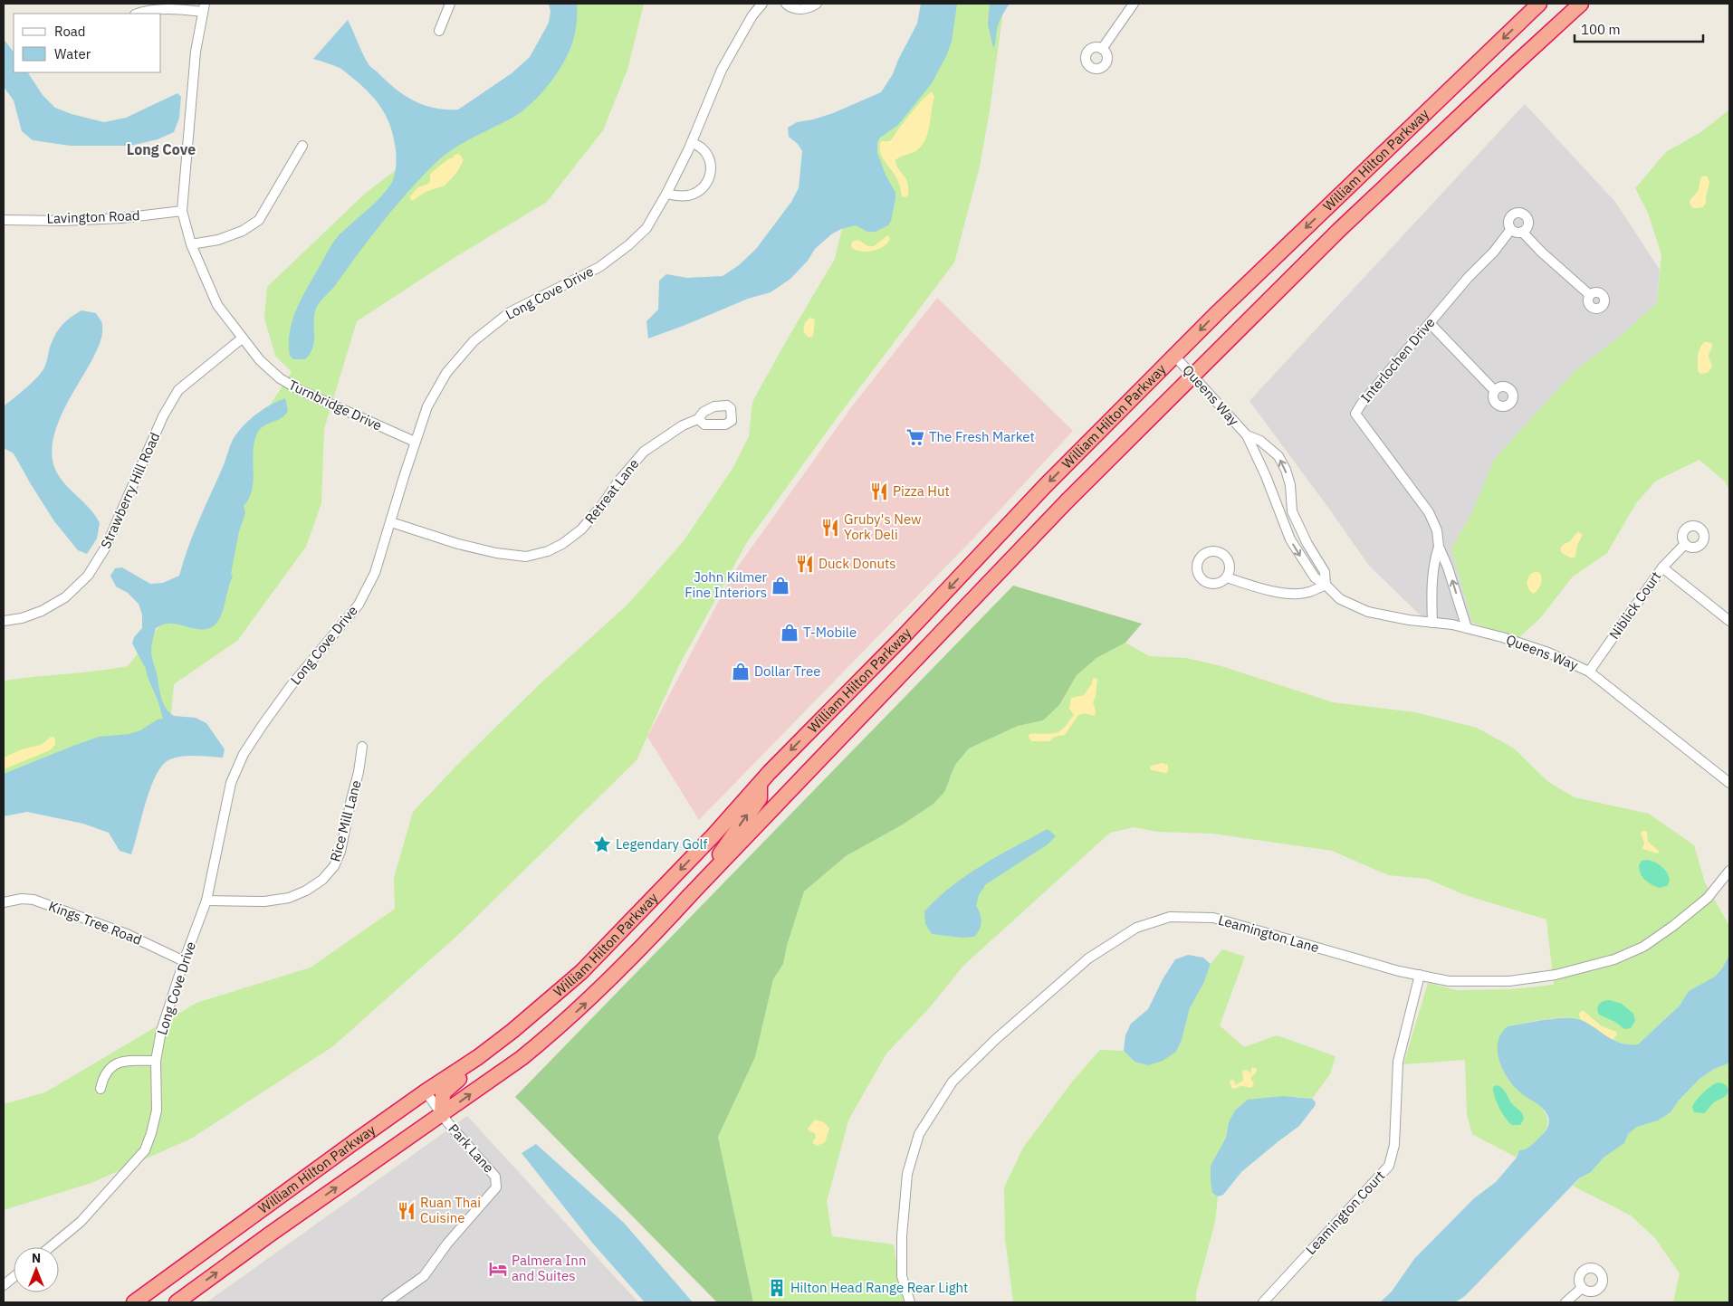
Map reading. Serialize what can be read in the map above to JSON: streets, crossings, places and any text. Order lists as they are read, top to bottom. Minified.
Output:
{"streets":{"highway":["William Hilton Parkway"],"street":["Lavington Road","Long Cove Drive","Interlochen Drive","Queens Way","Turnbridge Drive","Strawberry Hill Road","Retreat Lane","Niblick Court","Rice Mill Lane","Kings Tree Road","Leamington Lane","Park Lane","Leamington Court"]},"crossings":[["William Hilton Parkway","Queens Way"],["William Hilton Parkway","Park Lane"],["Lavington Road","Turnbridge Drive"],["Long Cove Drive","Turnbridge Drive"],["Long Cove Drive","Retreat Lane"],["Long Cove Drive","Rice Mill Lane"],["Long Cove Drive","Kings Tree Road"],["Interlochen Drive","Queens Way"],["Queens Way","Niblick Court"],["Turnbridge Drive","Strawberry Hill Road"],["Leamington Lane","Leamington Court"]],"districts":["Long Cove"],"places":{"supermarket":["The Fresh Market"],"restaurant":["Pizza Hut","Gruby's New York Deli","Duck Donuts","Ruan Thai Cuisine"],"shop":["John Kilmer Fine Interiors","T-Mobile","Dollar Tree"],"place":["Legendary Golf"],"hotel":["Palmera Inn and Suites"],"building":["Hilton Head Range Rear Light"]},"legend":["Road","Water"],"scale_bar":"100 m","north":"top"}
